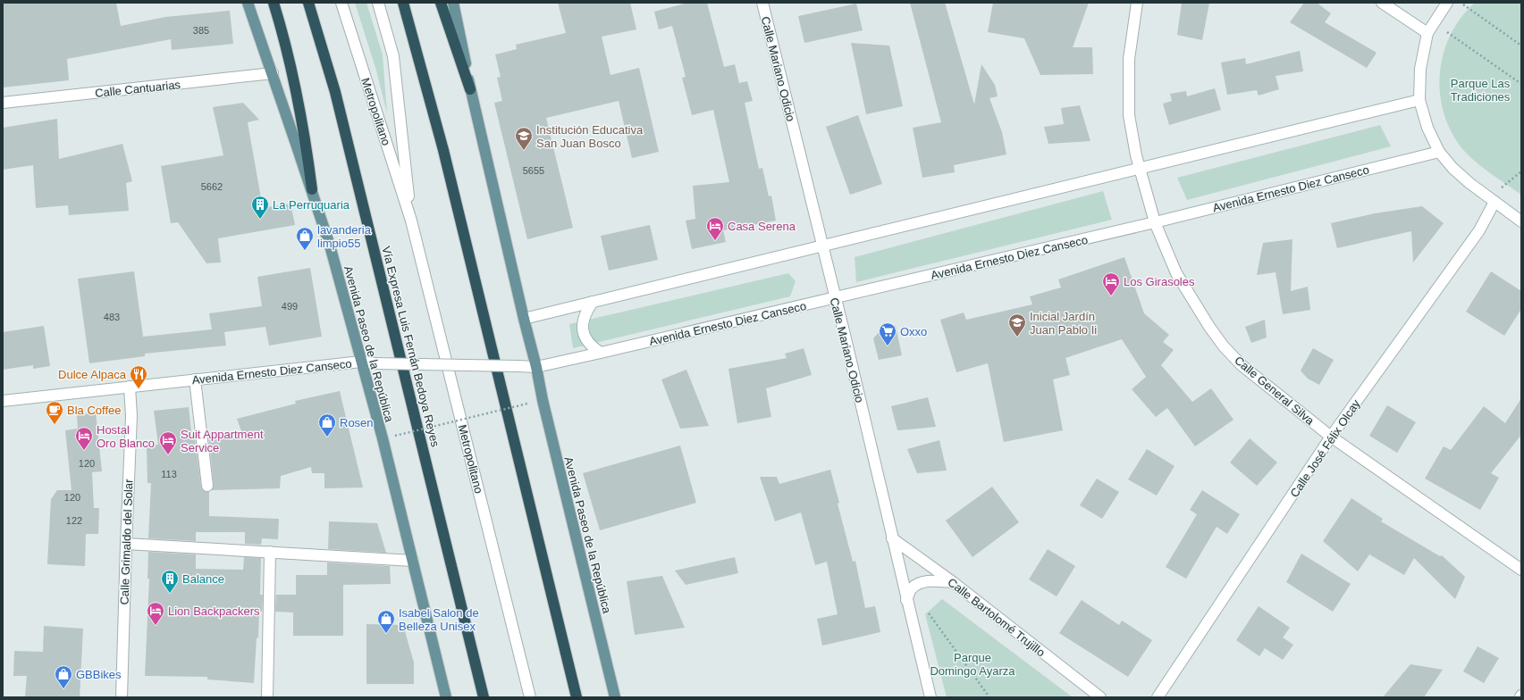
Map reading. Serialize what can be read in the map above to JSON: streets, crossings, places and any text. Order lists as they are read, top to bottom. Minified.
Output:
{"streets":{"highway":["Vía Expresa Luis Fernán Bedoya Reyes"],"main road":["Avenida Paseo de la República"],"street":["Calle Mariano Odicio","Calle Cantuarias","Metropolitano","Avenida Ernesto Diez Canseco","Calle General Silva","Calle José Félix Olcay","Calle Grimaldo del Solar","Calle Bartolomé Trujillo"]},"crossings":[["Calle Mariano Odicio","Avenida Ernesto Diez Canseco"],["Calle Mariano Odicio","Calle Bartolomé Trujillo"],["Calle Cantuarias","Avenida Paseo de la República"],["Avenida Ernesto Diez Canseco","Avenida Paseo de la República"],["Avenida Ernesto Diez Canseco","Calle General Silva"],["Avenida Ernesto Diez Canseco","Calle Grimaldo del Solar"],["Calle General Silva","Calle José Félix Olcay"]],"parks":["Parque Las Tradiciones","Parque Domingo Ayarza"],"places":{"school or university":["Institución Educativa San Juan Bosco","Inicial Jardín Juan Pablo Ii"],"building":["La Perruquaria","Balance"],"hotel":["Casa Serena","Los Girasoles","Hostal Oro Blanco","Suit Appartment Service","Lion Backpackers"],"shop":["lavanderia limpio55","Rosen","Isabel Salon de Belleza Unisex","GBBikes"],"supermarket":["Oxxo"],"restaurant":["Dulce Alpaca"],"cafe":["Bla Coffee"]},"house_numbers":["385","5655","5662","499","483","120","113","120","122"]}
